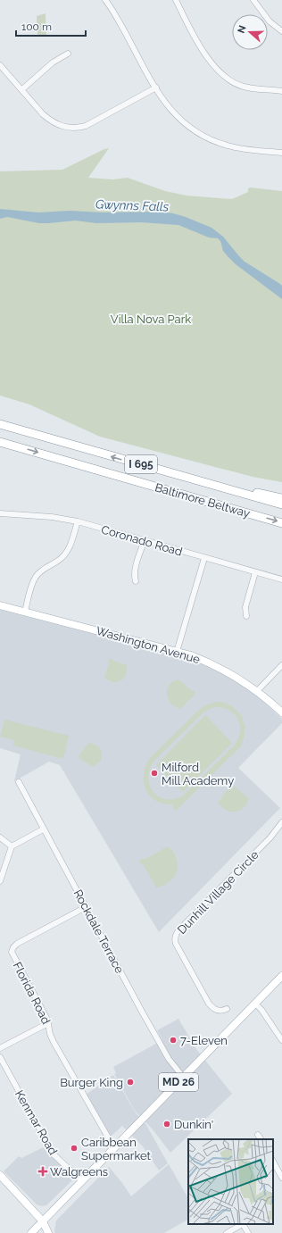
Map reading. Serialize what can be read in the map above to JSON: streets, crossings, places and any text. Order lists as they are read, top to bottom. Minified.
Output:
{"streets":{"highway":["I 695","Baltimore Beltway"],"main road":["Washington Avenue","MD 26"],"street":["Coronado Road","Dunhill Village Circle","Rockdale Terrace","Florida Road","Kenmar Road"]},"crossings":[["Rockdale Terrace","Florida Road"],["Rockdale Terrace","MD 26"],["Florida Road","MD 26"],["MD 26","Kenmar Road"]],"water":["Gwynns Falls"],"parks":["Villa Nova Park"],"places":{"other":["Milford Mill Academy","7-Eleven","Burger King","Dunkin'","Caribbean Supermarket"],"health":["Walgreens"]},"scale_bar":"100 m","north":"left"}
